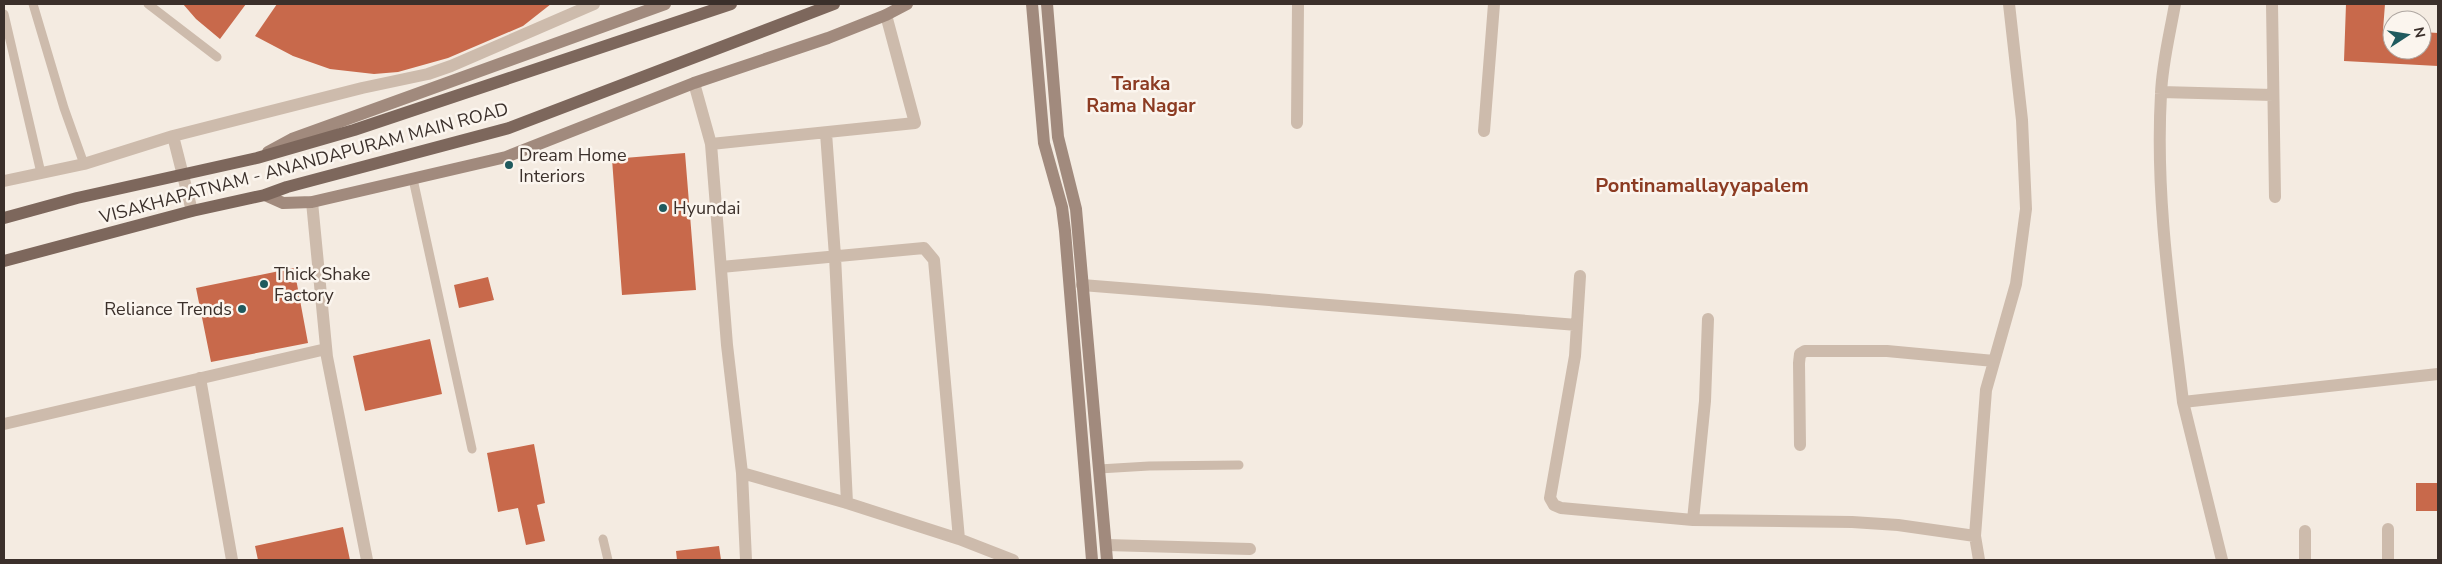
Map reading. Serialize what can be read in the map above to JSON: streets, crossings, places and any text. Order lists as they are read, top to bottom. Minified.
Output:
{"streets":{"main road":["VISAKHAPATNAM - ANANDAPURAM MAIN ROAD"]},"districts":["Taraka Rama Nagar","Pontinamallayyapalem"],"places":["Dream Home Interiors","Hyundai","Thick Shake Factory","Reliance Trends"],"north":"right"}
